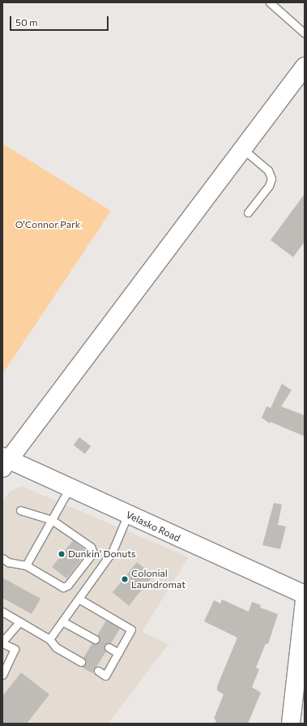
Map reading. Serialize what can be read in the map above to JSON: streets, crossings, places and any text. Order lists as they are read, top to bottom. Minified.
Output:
{"streets":{"main road":["Velasko Road"]},"parks":["O'Connor Park"],"places":["Dunkin' Donuts","Colonial Laundromat"],"scale_bar":"50 m"}
